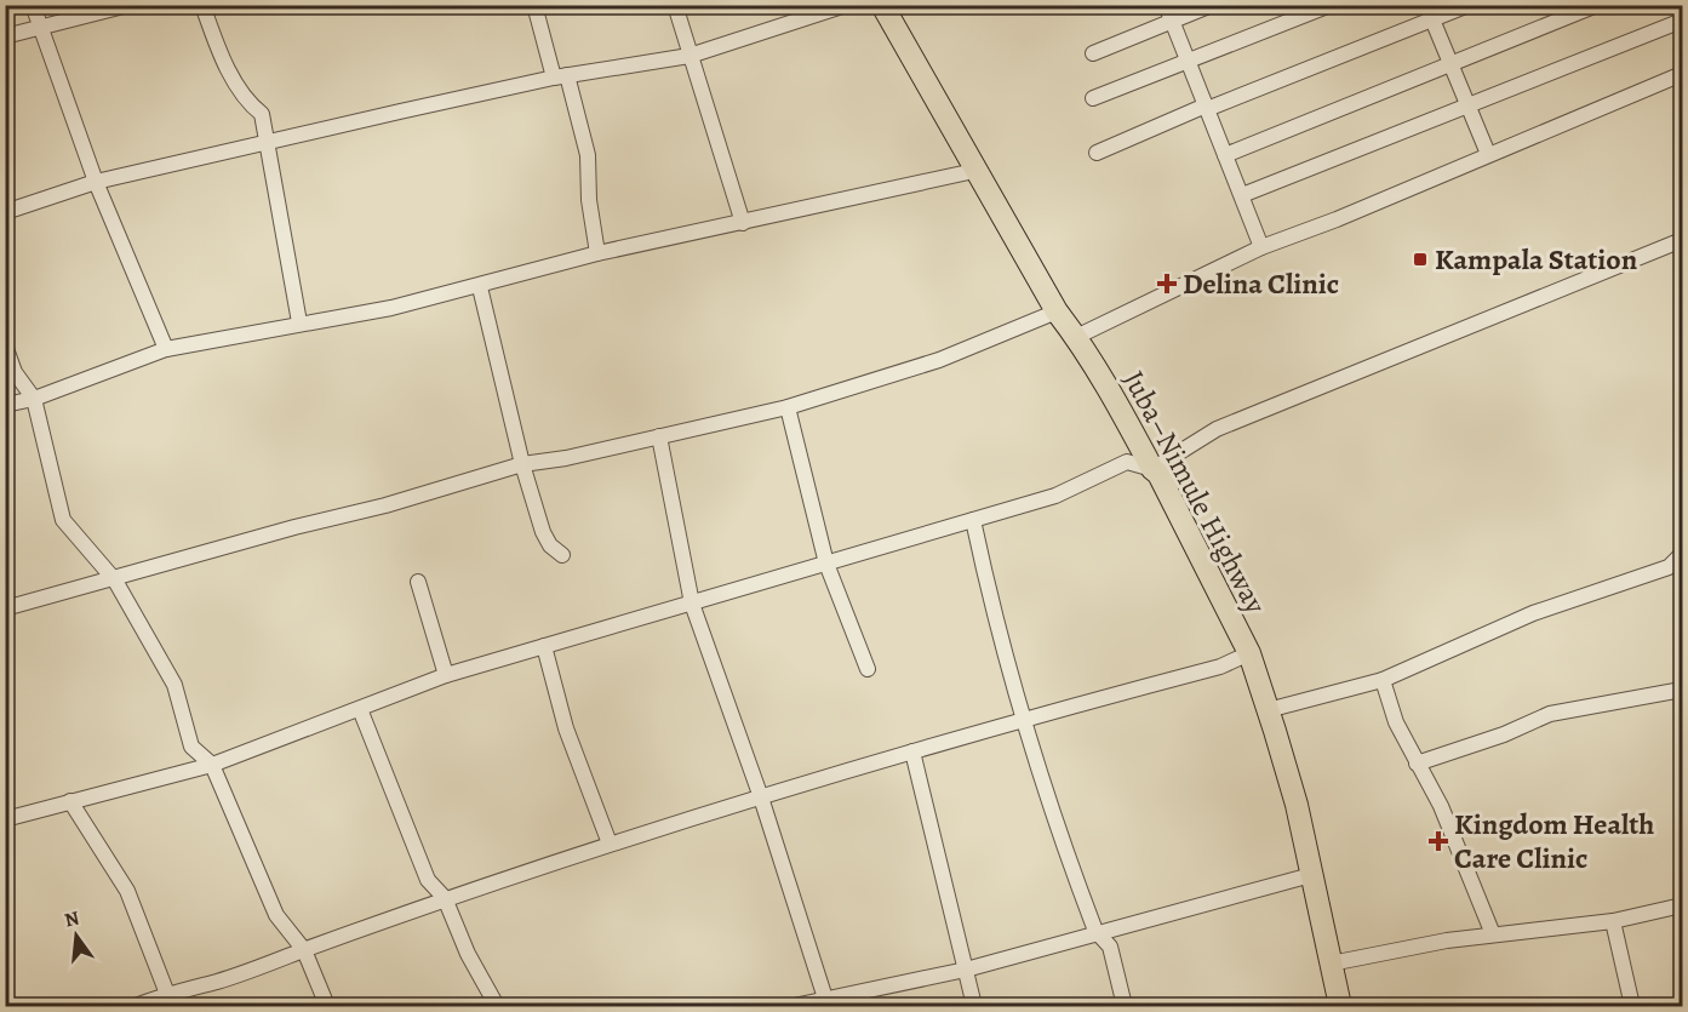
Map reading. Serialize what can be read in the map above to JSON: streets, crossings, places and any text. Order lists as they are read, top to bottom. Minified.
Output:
{"streets":{"main road":["Juba–Nimule Highway"]},"places":{"transit":["Kampala Station"],"health":["Delina Clinic","Kingdom Health Care Clinic"]},"north":"top"}
